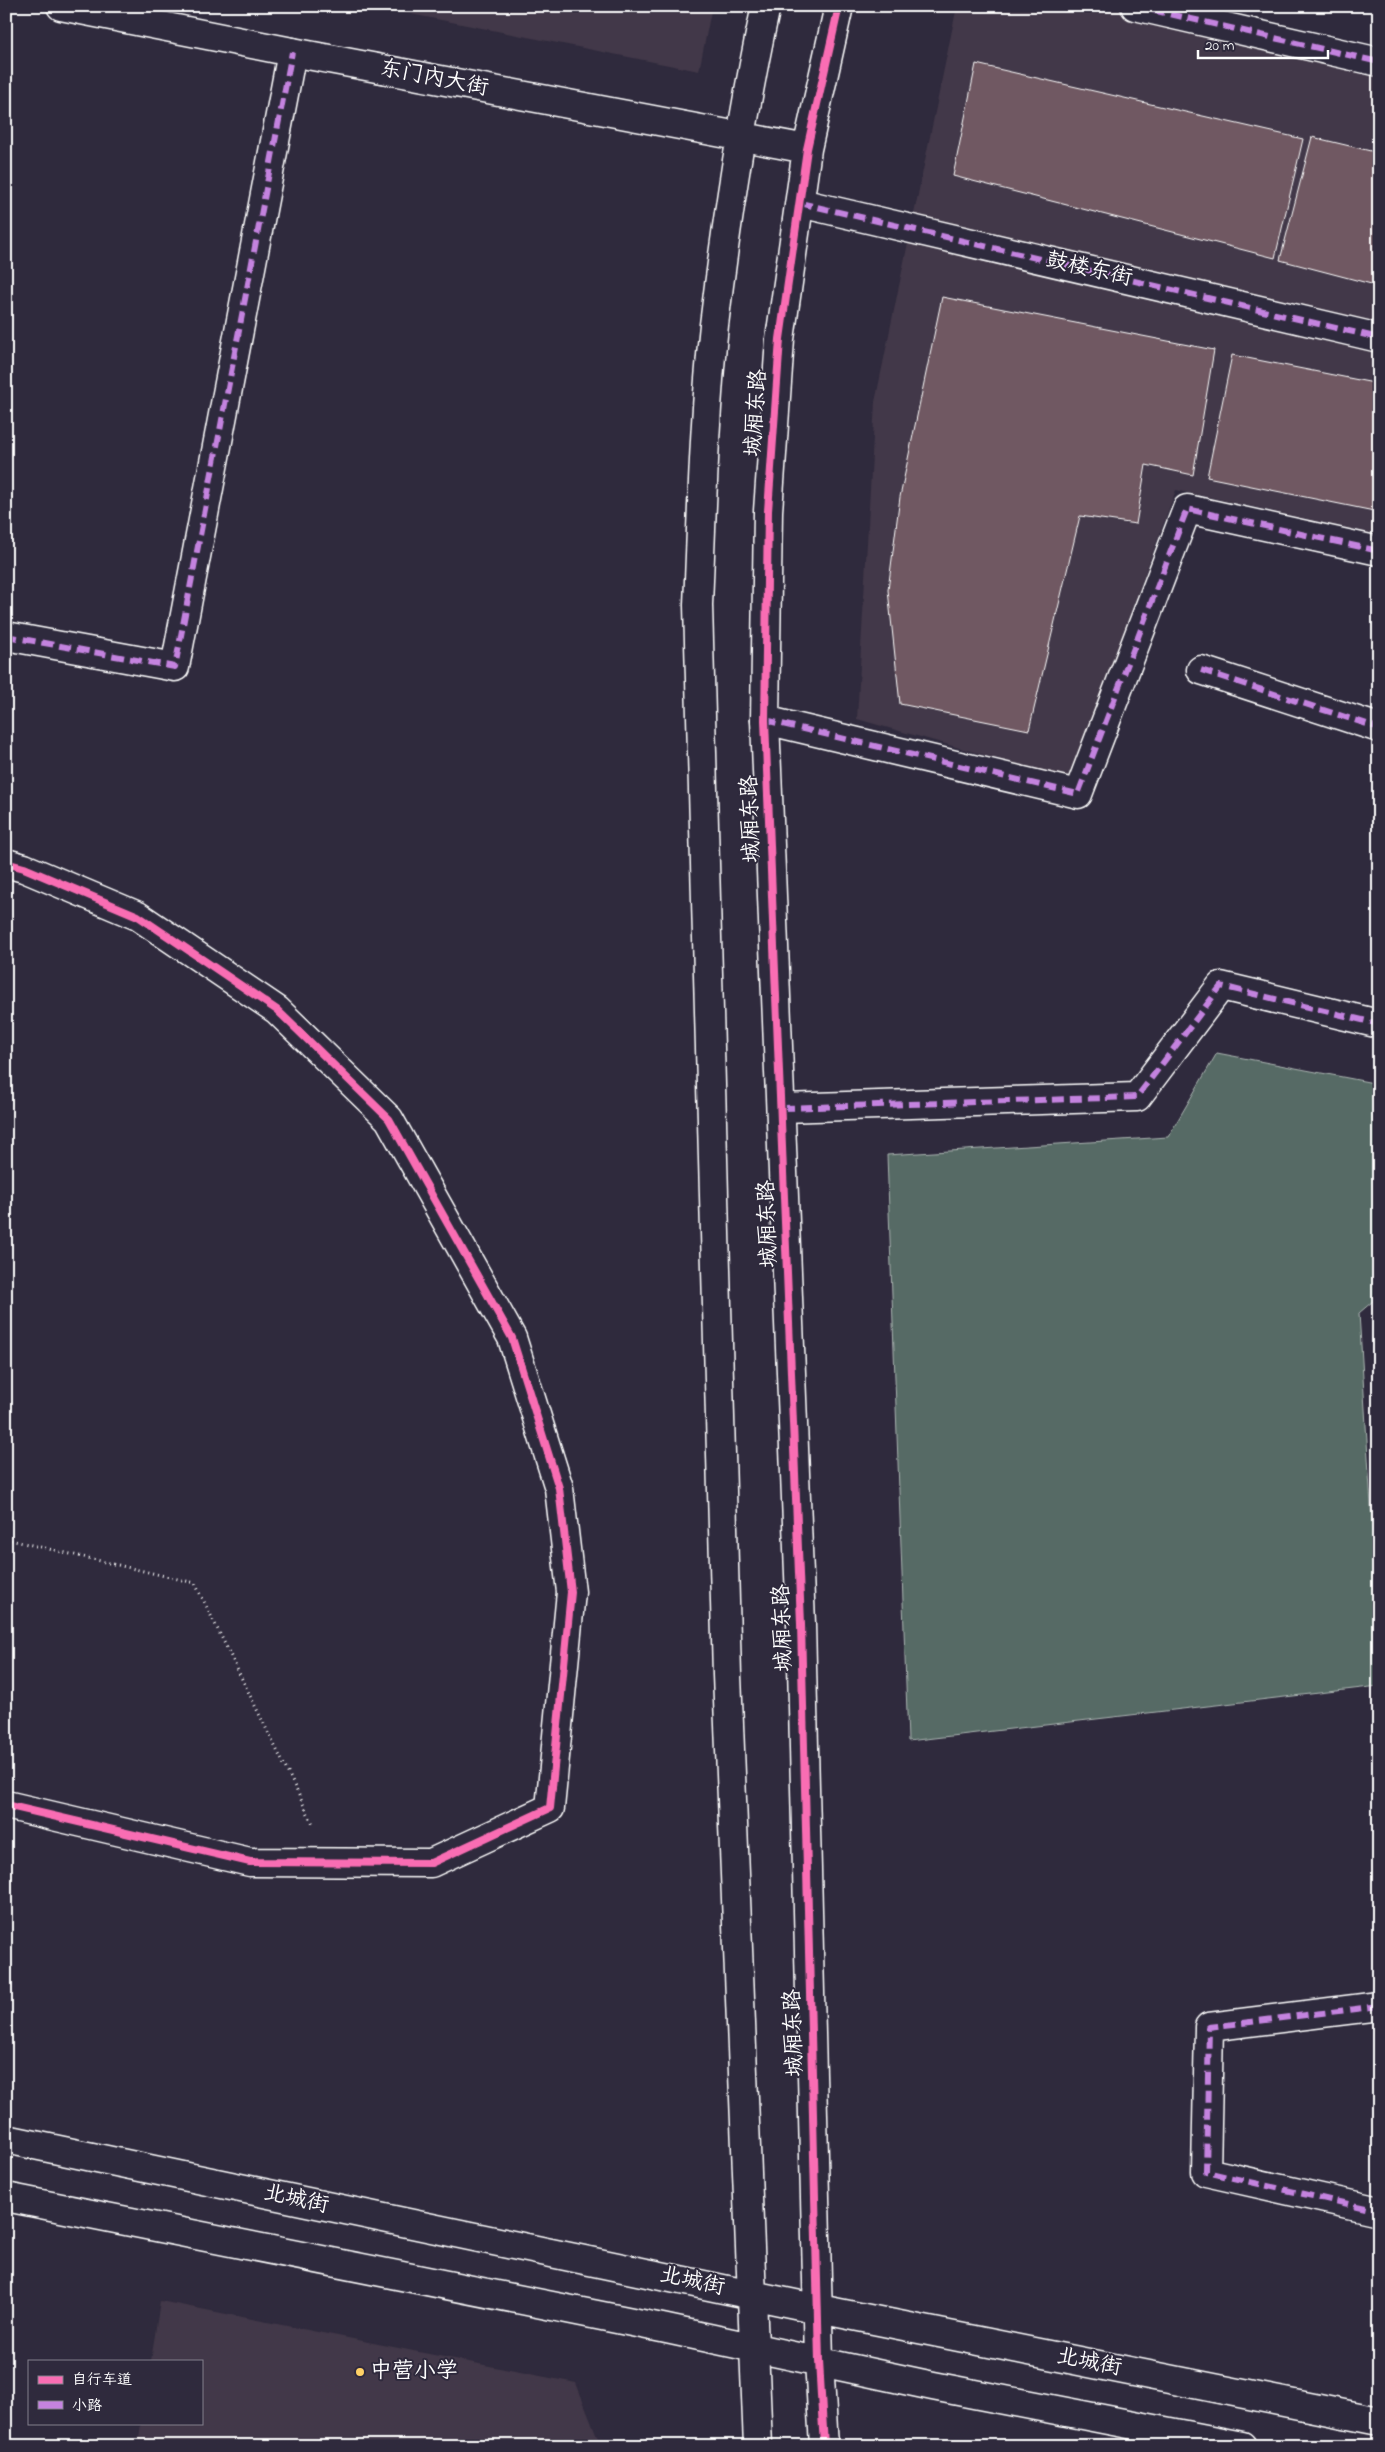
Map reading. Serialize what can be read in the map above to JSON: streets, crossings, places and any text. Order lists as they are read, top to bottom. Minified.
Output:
{"streets":{"street":["东门内大街","鼓楼东街","城厢东路","北城街"]},"crossings":[["东门内大街","城厢东路"],["鼓楼东街","城厢东路"],["城厢东路","北城街"]],"places":["中营小学"],"legend":["自行车道","小路"],"scale_bar":"20 m"}
